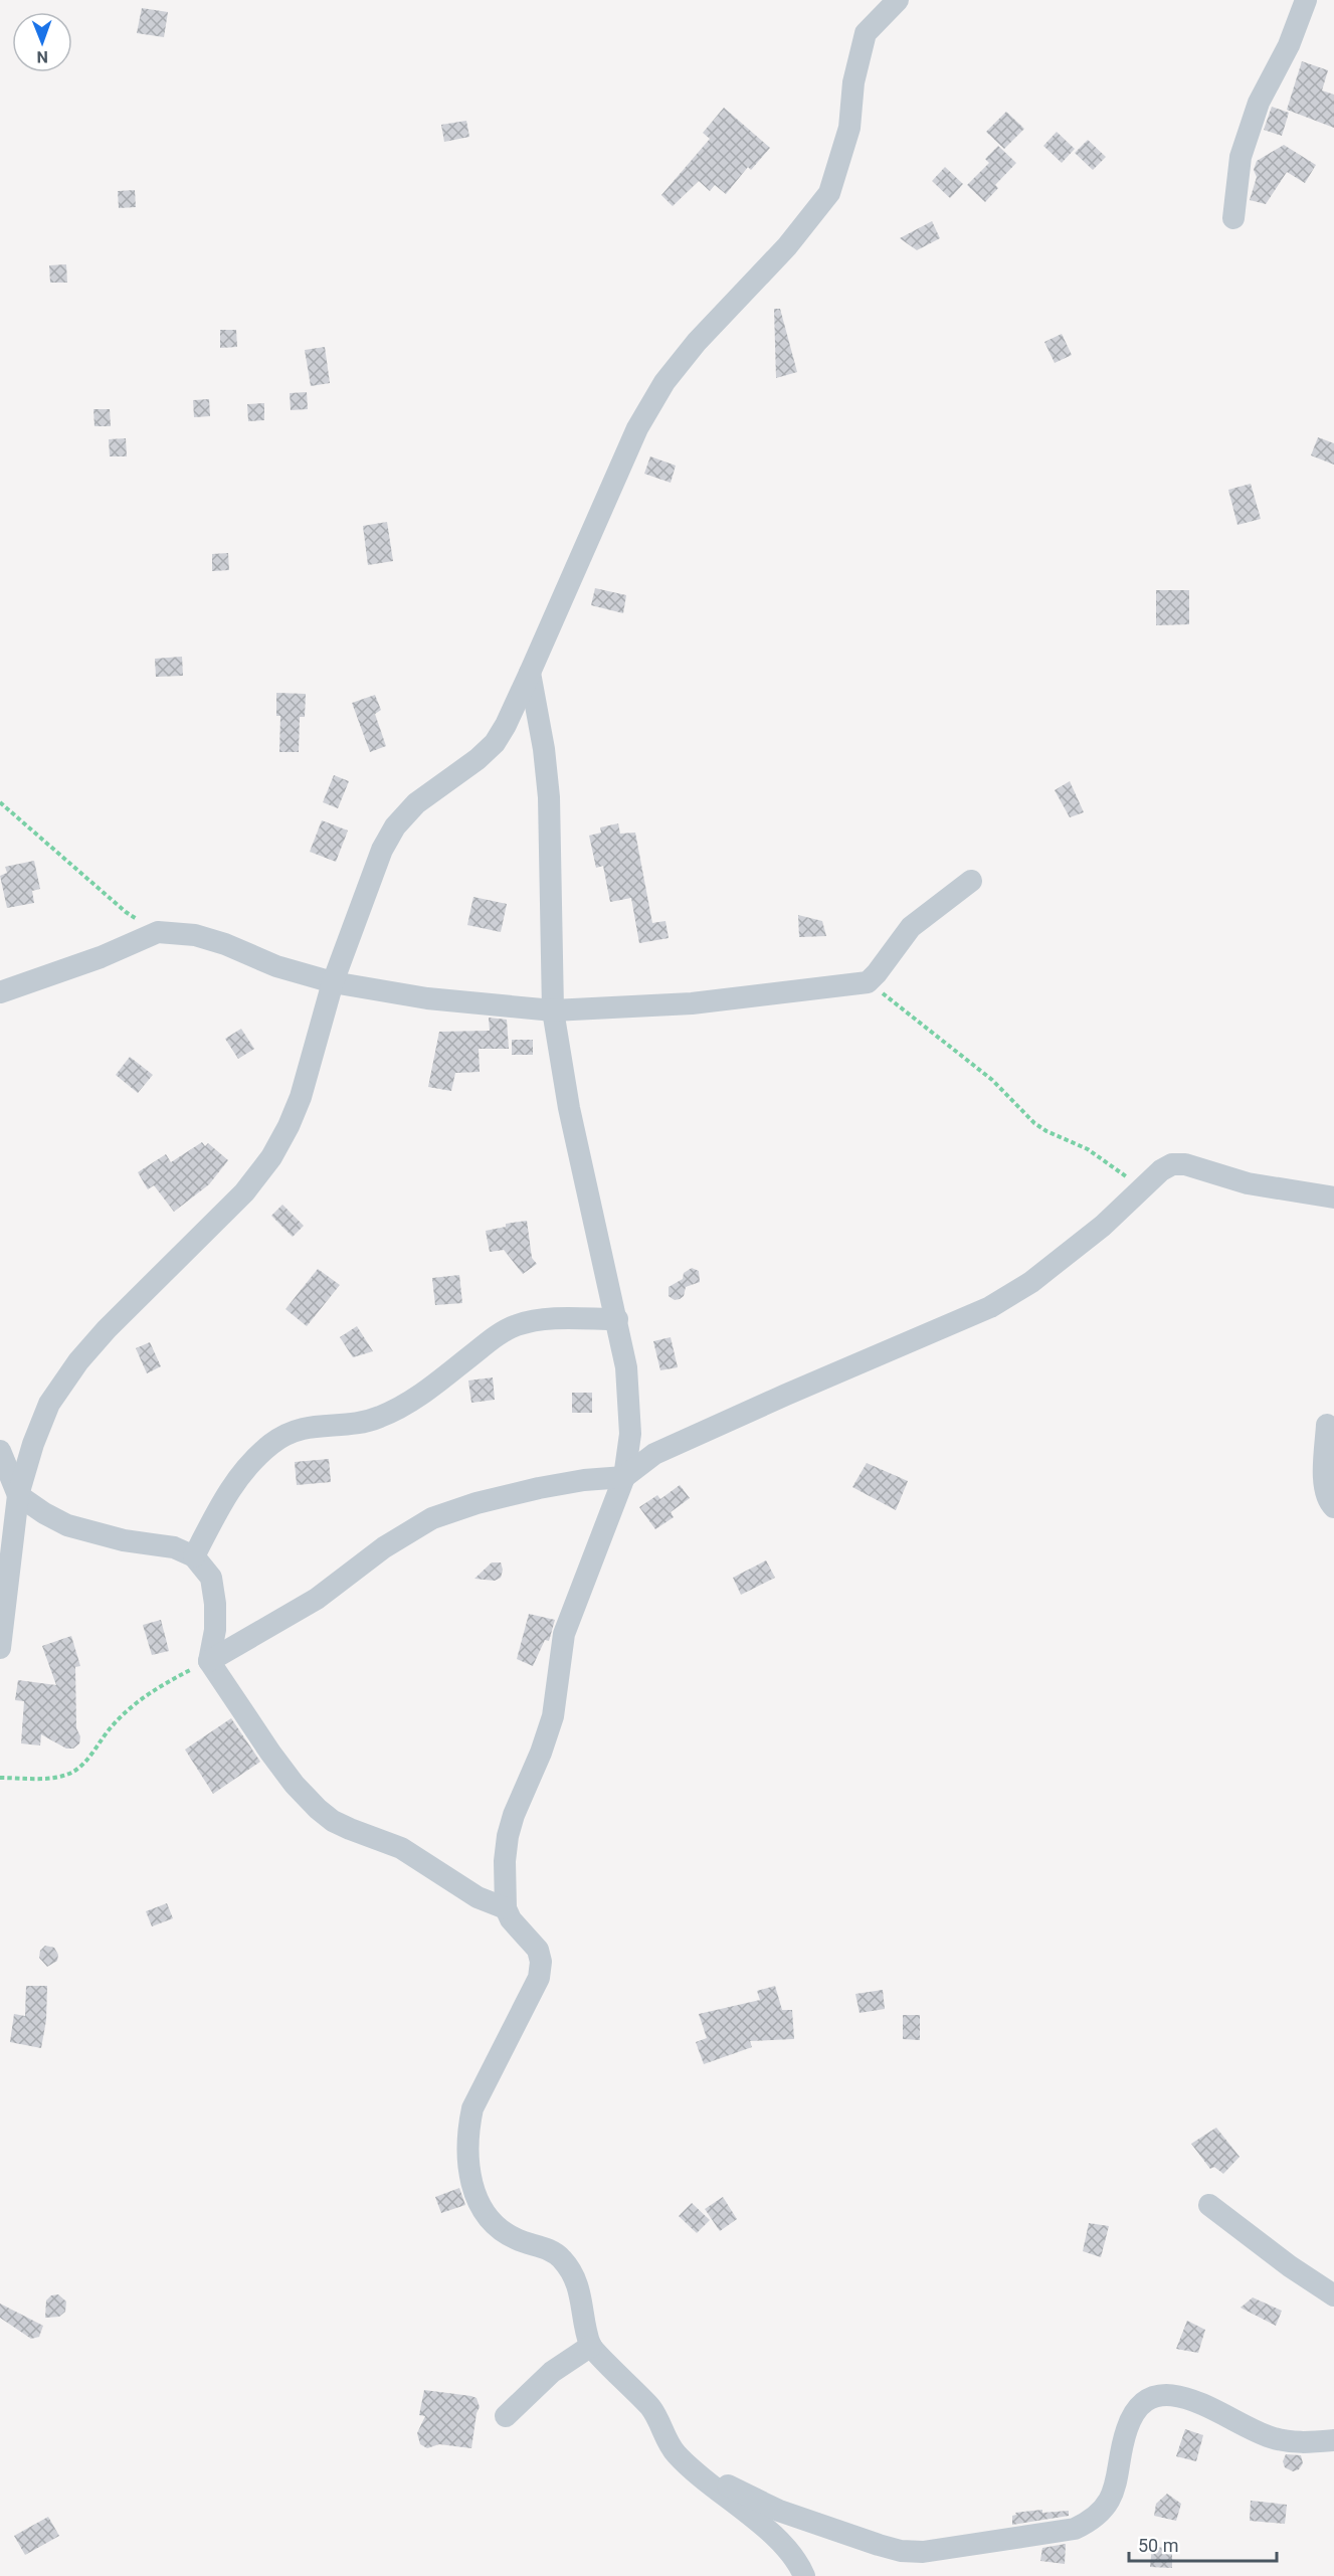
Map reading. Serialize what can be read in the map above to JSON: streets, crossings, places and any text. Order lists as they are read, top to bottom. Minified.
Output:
{"scale_bar":"50 m","north":"bottom"}
